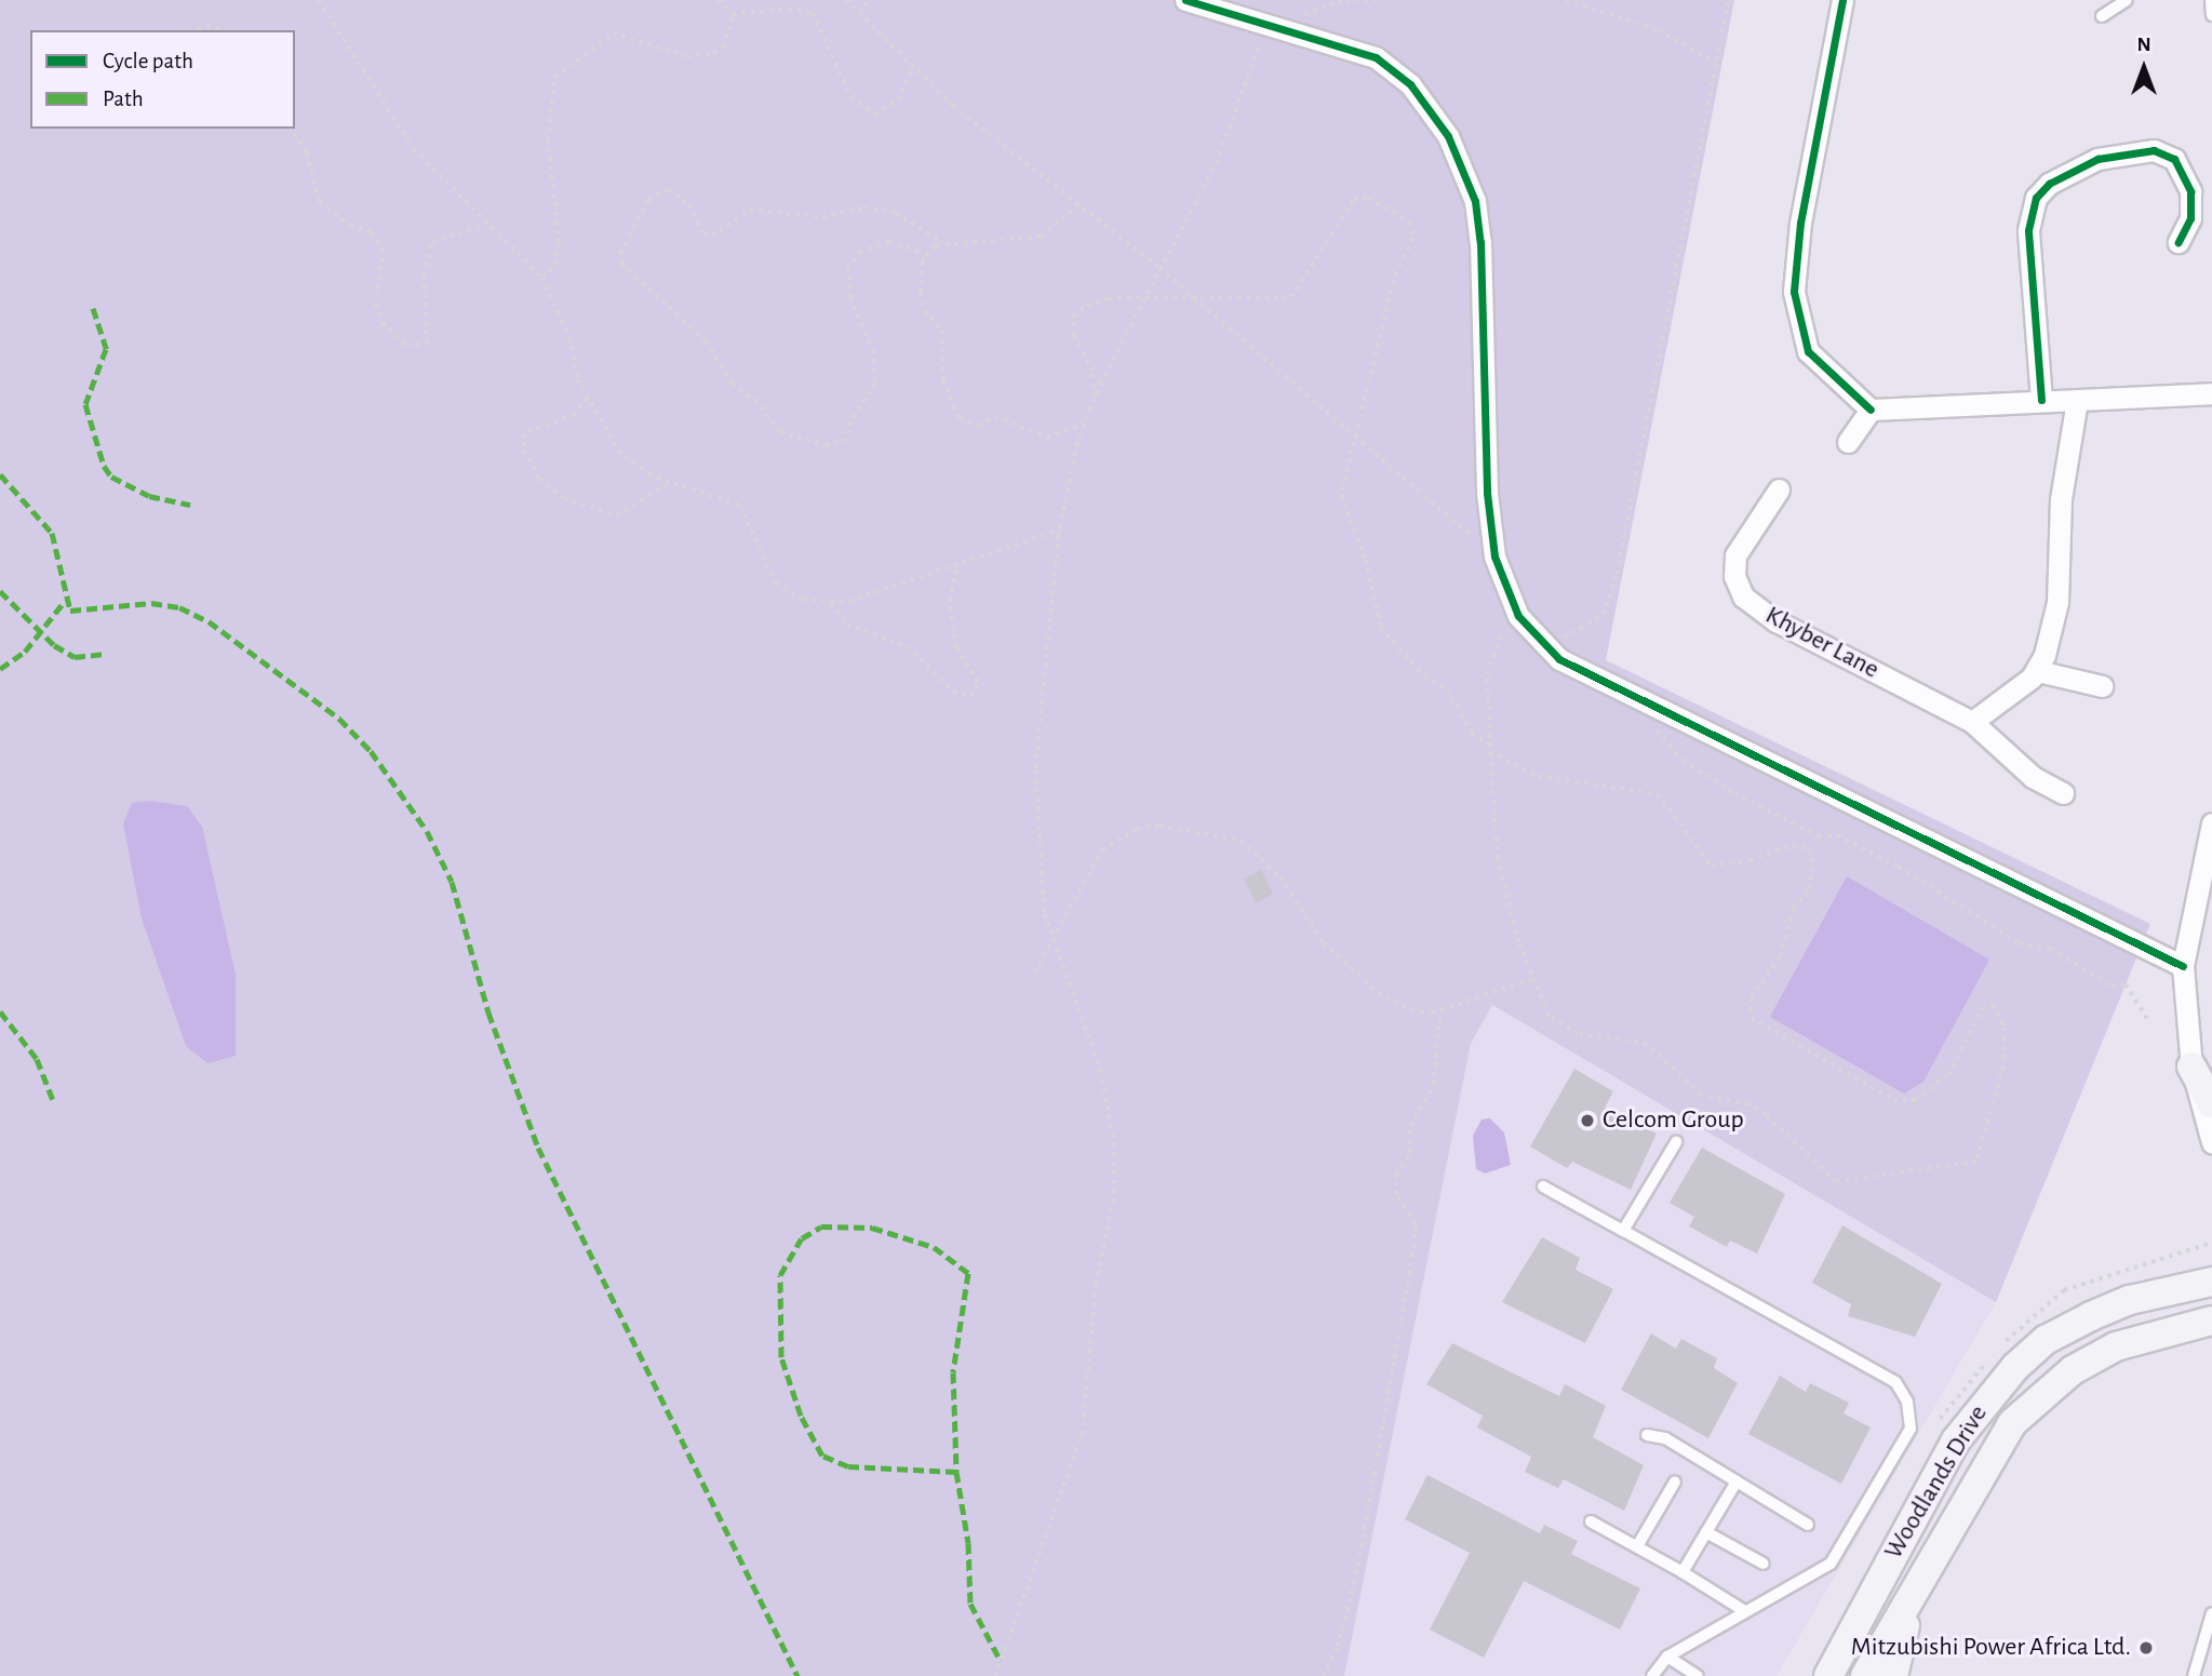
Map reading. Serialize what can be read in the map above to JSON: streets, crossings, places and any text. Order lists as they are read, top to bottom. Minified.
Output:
{"streets":{"main road":["Woodlands Drive"],"street":["Khyber Lane"]},"places":["Celcom Group","Mitzubishi Power Africa Ltd."],"legend":["Cycle path","Path"],"north":"top"}
